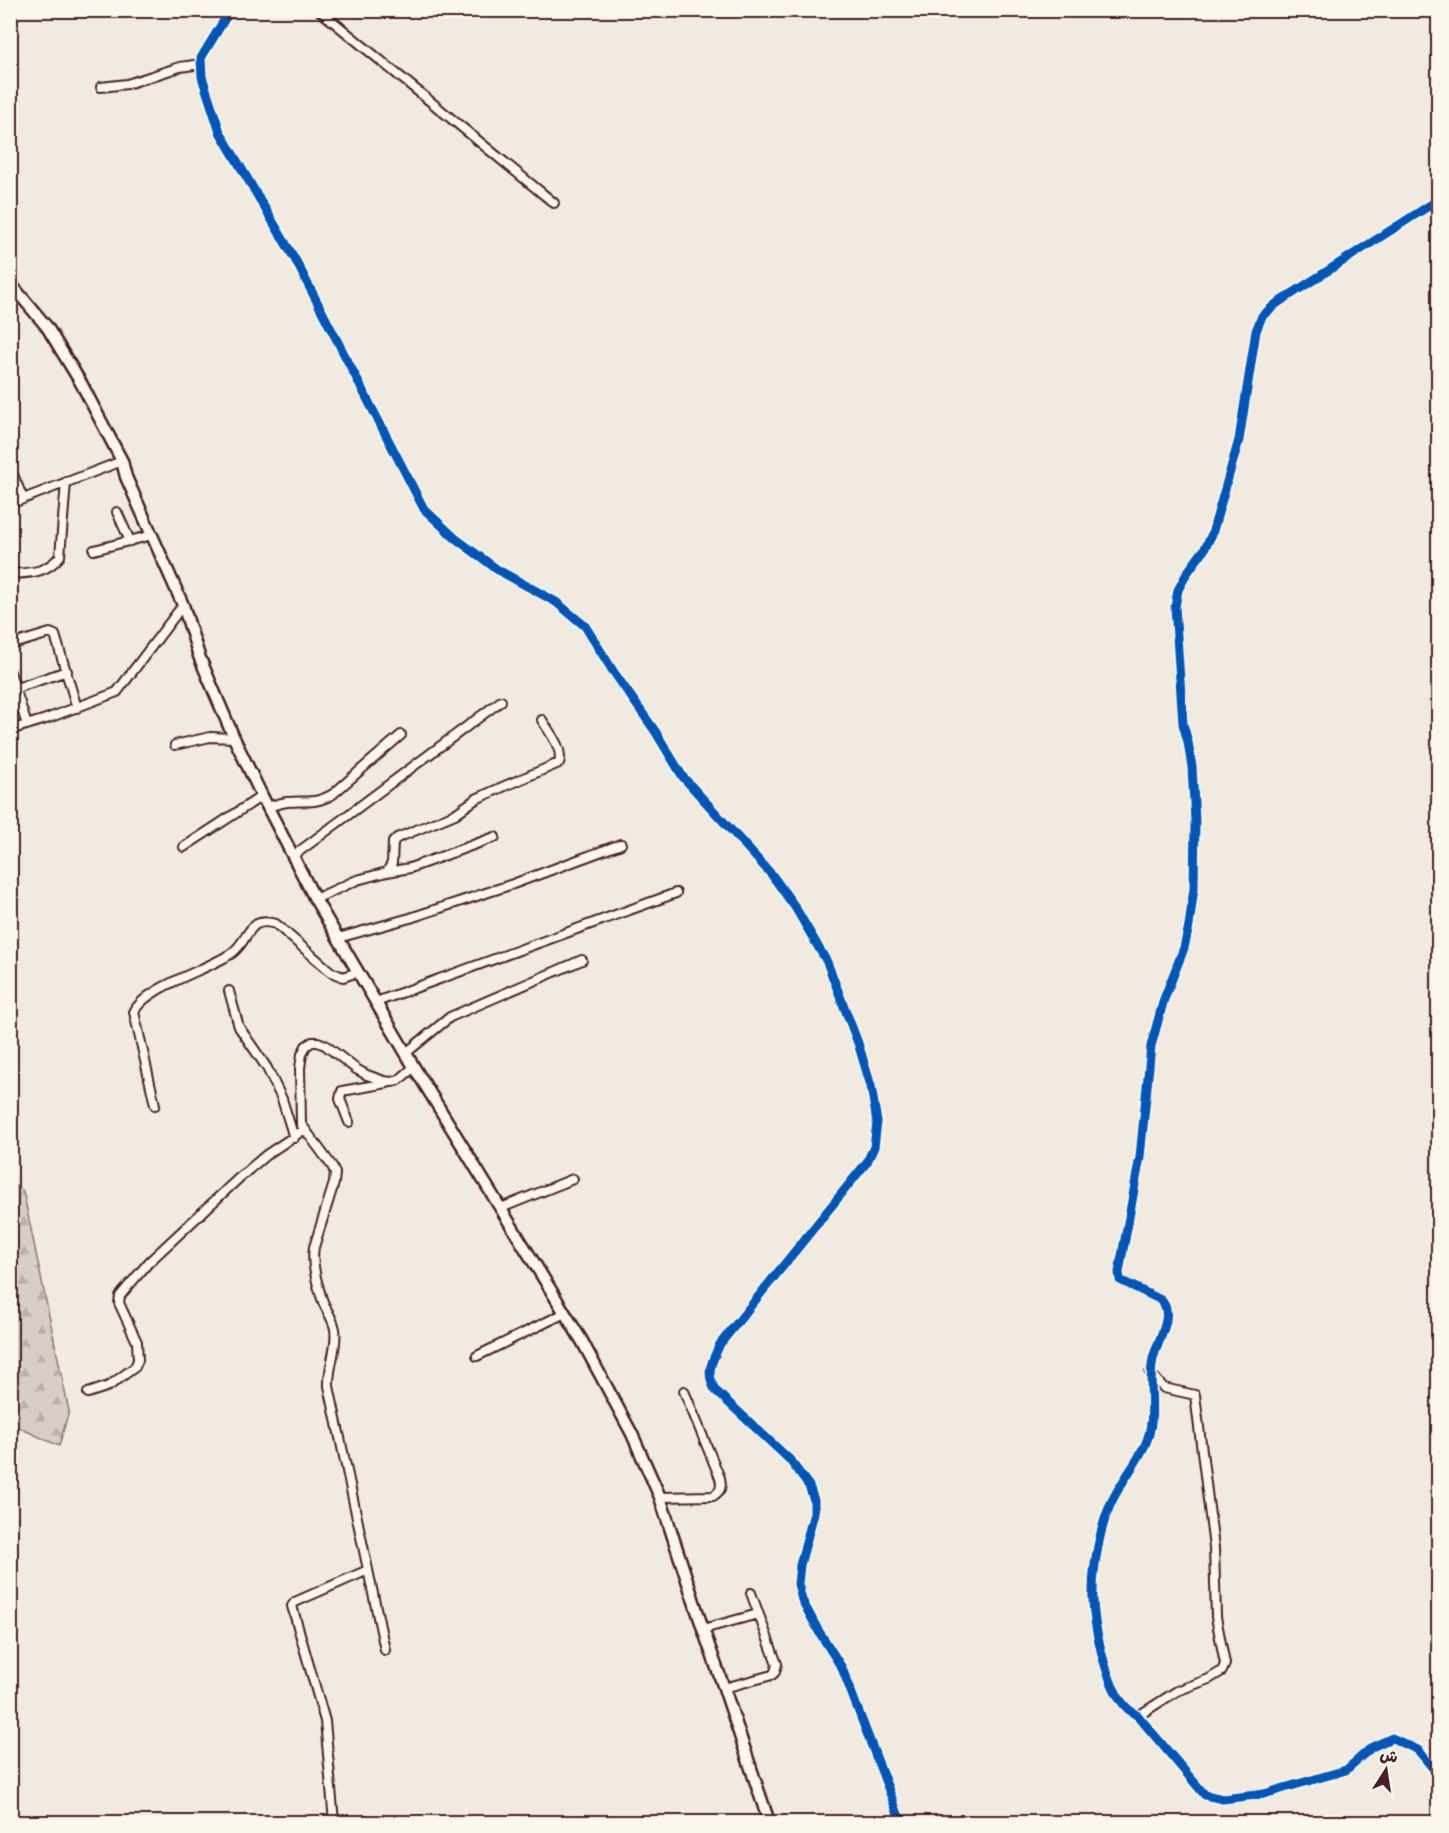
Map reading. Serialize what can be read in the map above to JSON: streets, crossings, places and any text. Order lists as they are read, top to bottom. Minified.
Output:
{"north":"top"}
